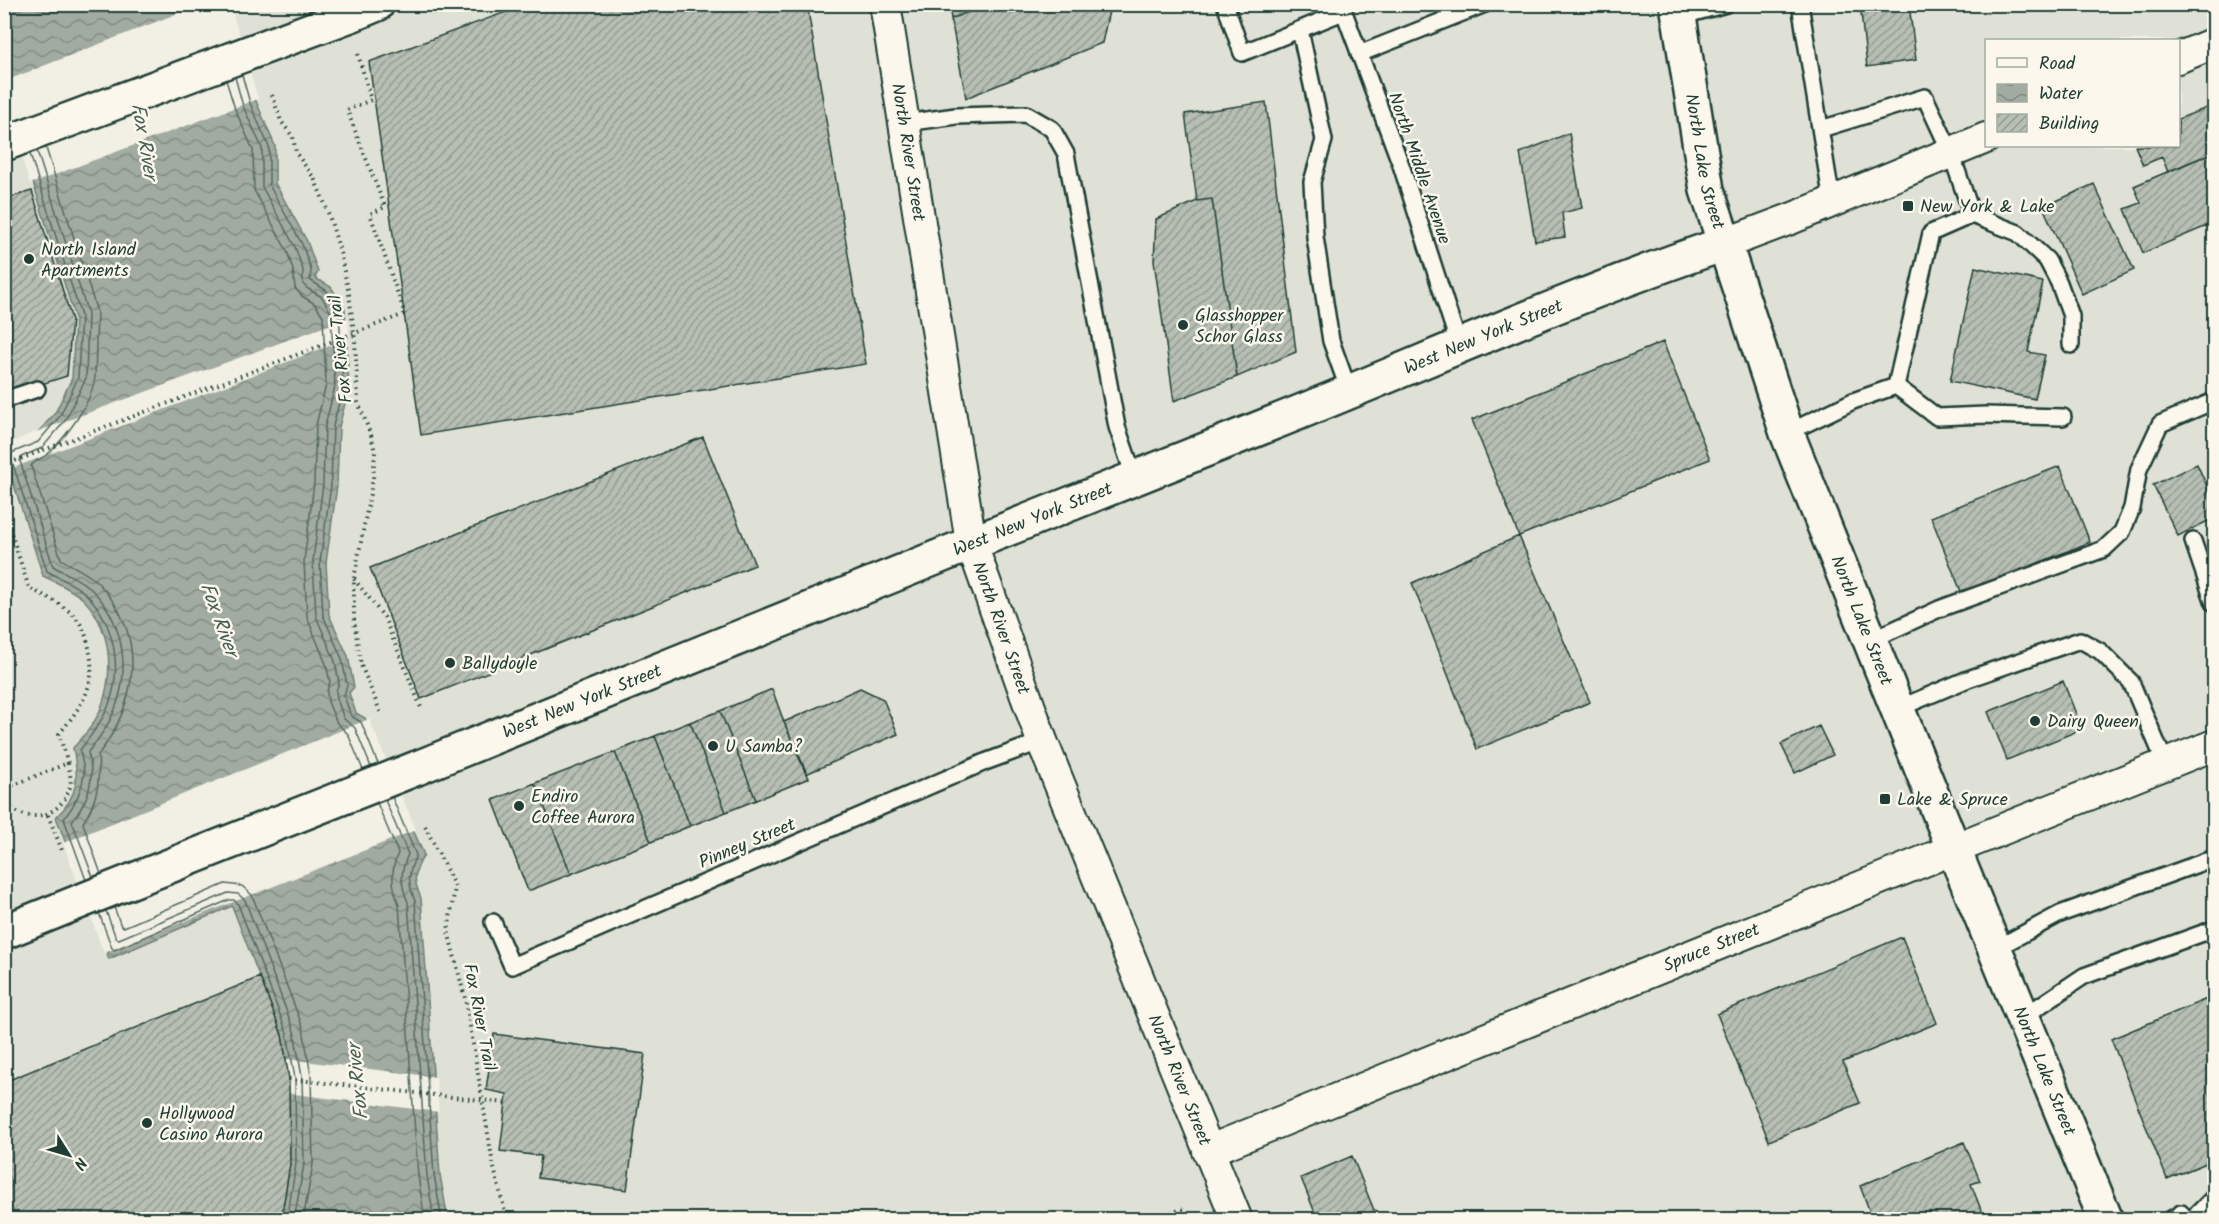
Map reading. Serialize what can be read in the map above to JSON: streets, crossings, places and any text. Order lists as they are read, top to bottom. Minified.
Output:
{"streets":{"main road":["North Lake Street","West New York Street"],"street":["North River Street","Spruce Street"],"lane":["North Middle Avenue","Pinney Street"],"path":["Fox River Trail"]},"crossings":[["North River Street","West New York Street"],["North River Street","Pinney Street"],["North River Street","Spruce Street"],["North Lake Street","West New York Street"],["North Lake Street","Spruce Street"],["North Middle Avenue","West New York Street"]],"water":["Fox River"],"places":{"transit":["New York & Lake","Lake & Spruce"],"other":["North Island Apartments","Glasshopper Schor Glass","Ballydoyle","Dairy Queen","U Samba?","Endiro Coffee Aurora","Hollywood Casino Aurora"]},"legend":["Road","Water","Building"],"north":"bottom right"}
